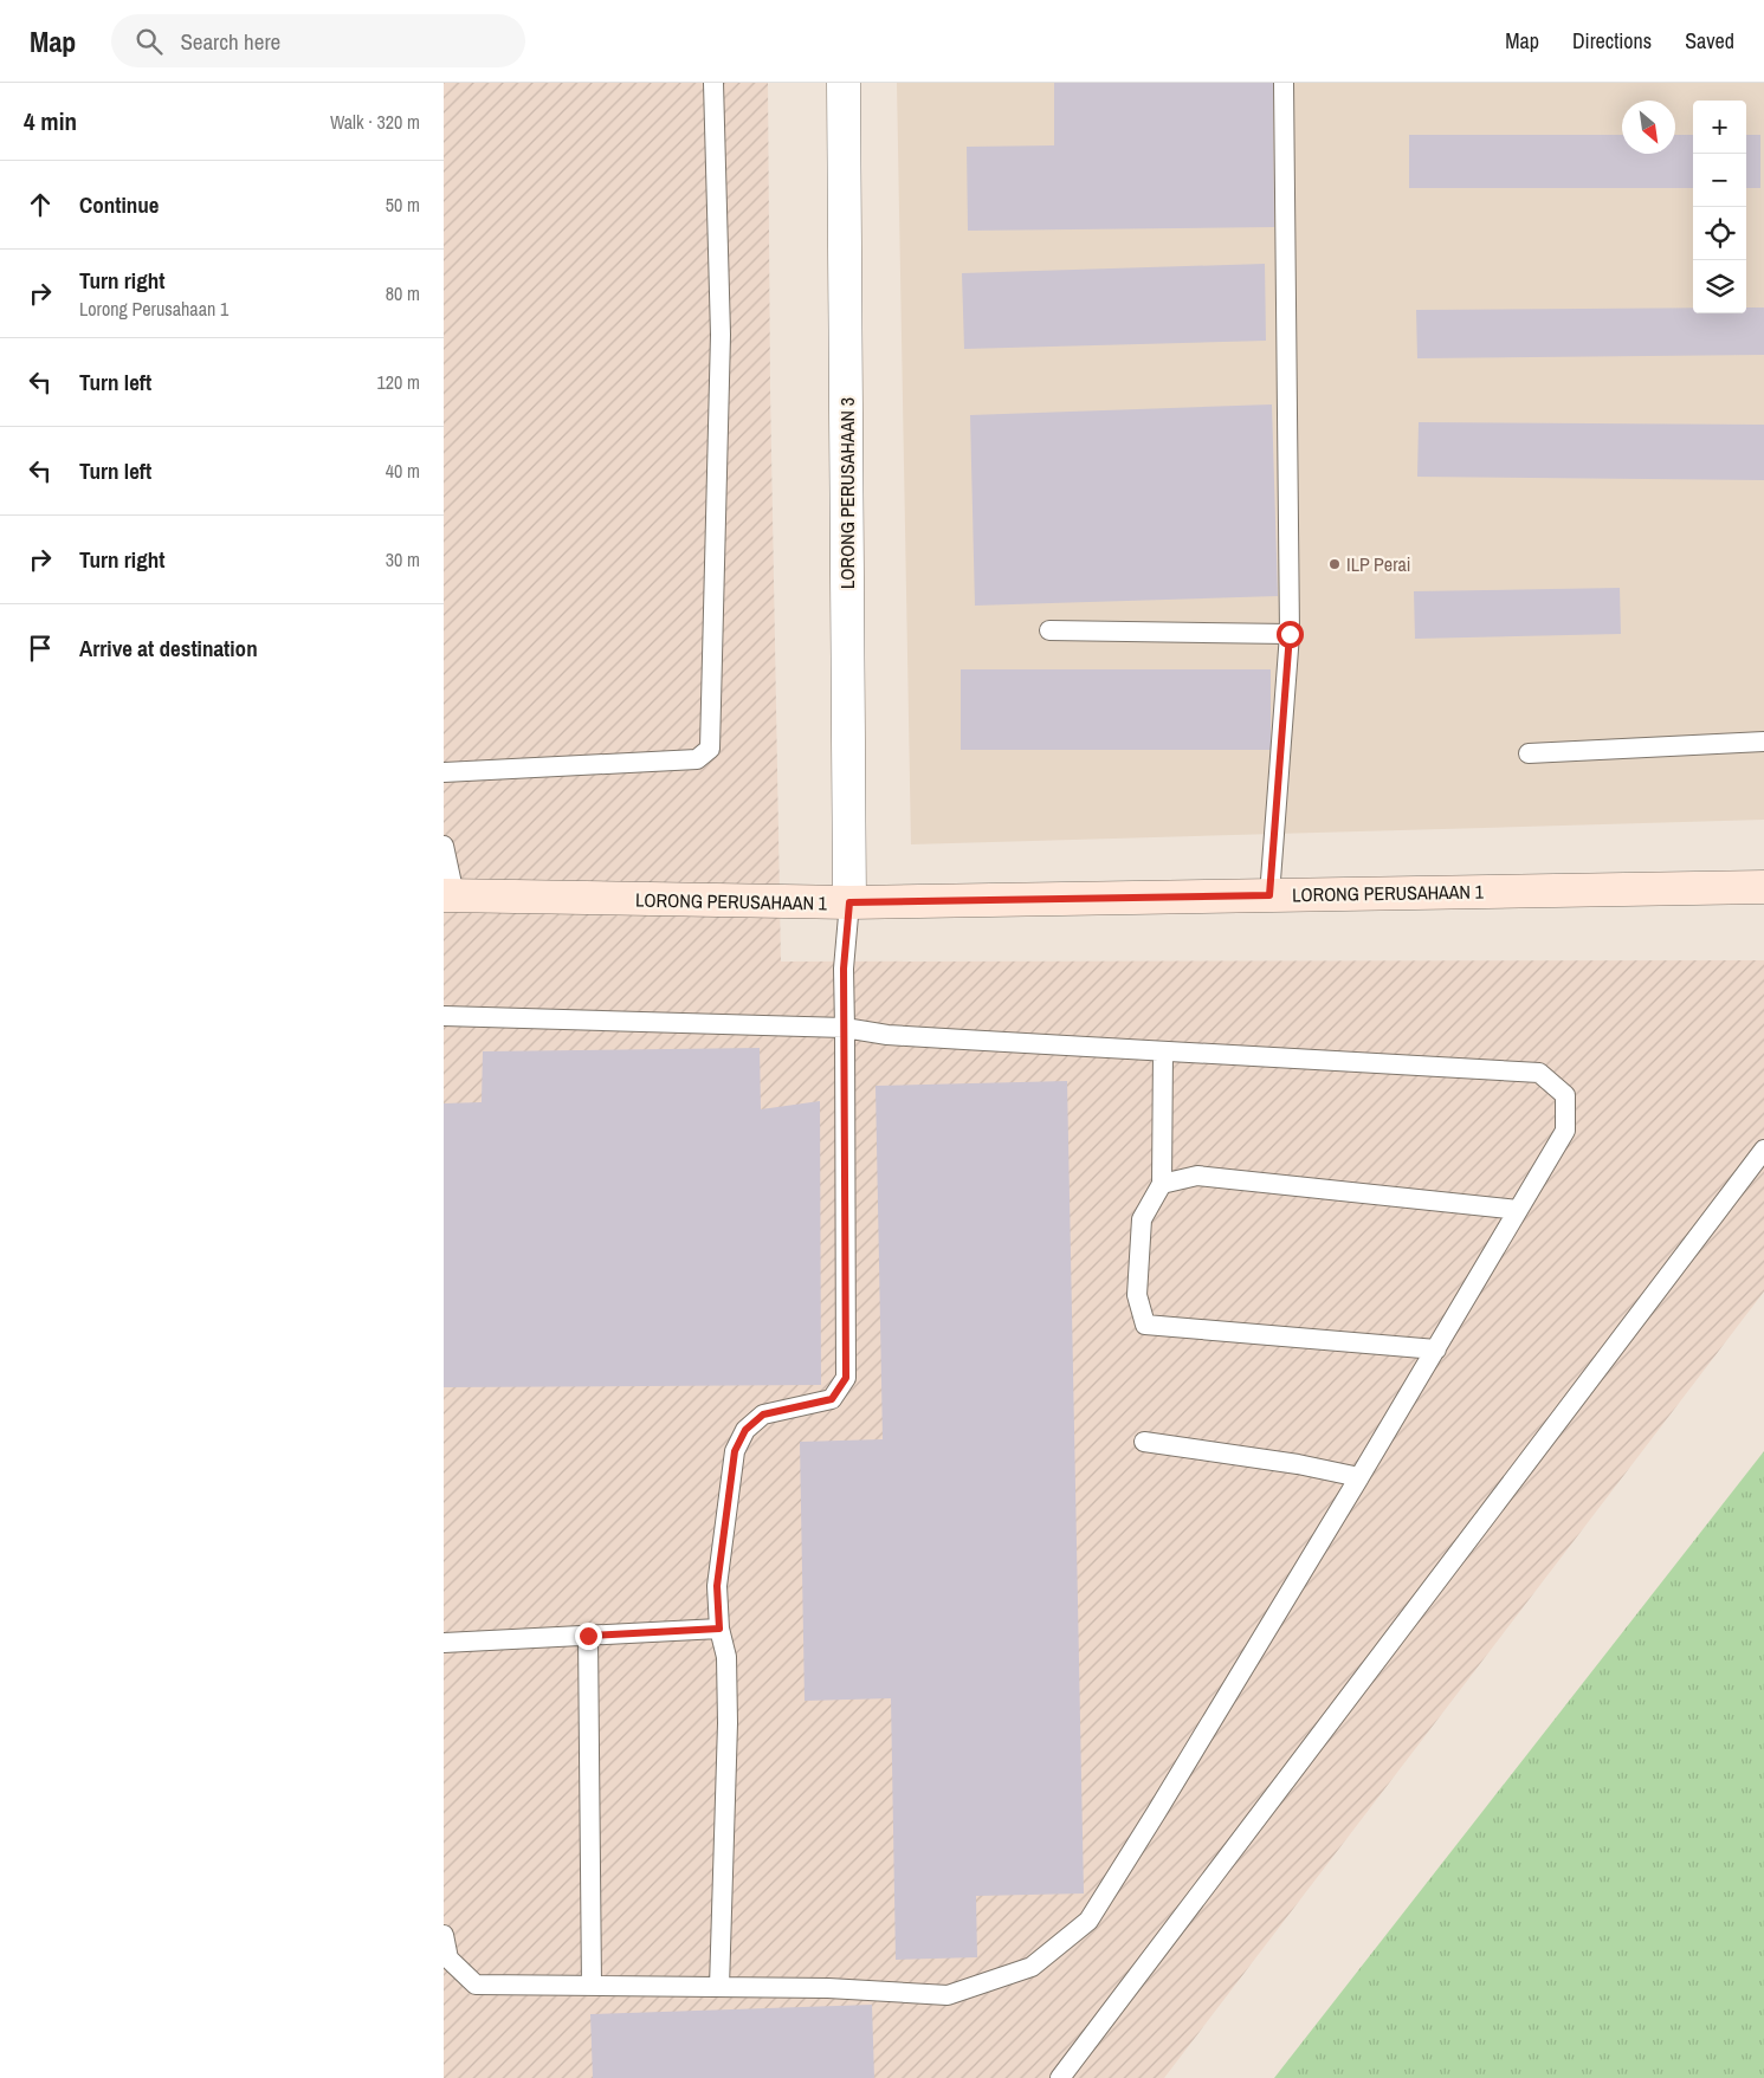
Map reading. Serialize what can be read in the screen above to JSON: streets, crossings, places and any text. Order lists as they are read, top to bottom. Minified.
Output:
{"streets":{"street":["LORONG PERUSAHAAN 3","LORONG PERUSAHAAN 1"]},"crossings":[["LORONG PERUSAHAAN 3","LORONG PERUSAHAAN 1"]],"places":["ILP Perai"],"north":"bottom right","page":{"header":"Map","search":"Search here","nav":["Map","Directions","Saved"],"heading":["4 min","Walk · 320 m"],"map_buttons":["+","−"],"list":[["Continue","50 m"],["Turn right","Lorong Perusahaan 1","80 m"],["Turn left","120 m"],["Turn left","40 m"],["Turn right","30 m"],"Arrive at destination"]}}
